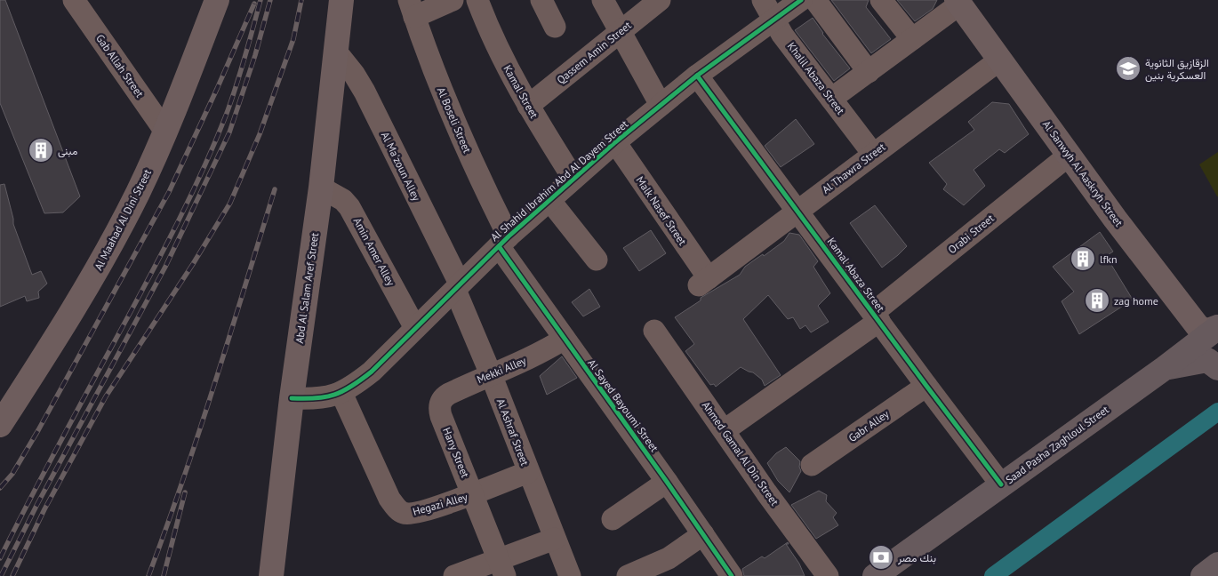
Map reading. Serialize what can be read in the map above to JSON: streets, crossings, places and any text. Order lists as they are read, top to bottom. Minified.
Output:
{"streets":{"highway":["Saad Pasha Zaghloul Street"],"main road":["Al Sanwyh Al Aaskryh Street","Al Maahad Al Dini Street","Abd Al Salam Aref Street"],"street":["Qassem Amin Street","Gab Allah Street","Khalil Abaza Street","Kamal Street","Al Boseli Street","Al Ma'zoun Alley","Al Thawra Street","Al Shahid Ibrahim Abd Al Dayem Street","Malk Nasef Street","Orabi Street","Amin Amer Alley","Kamal Abaza Street","Mekki Alley","Al Sayed Bayoumi Street","Gabr Alley","Al Ashraf Street","Hany Street","Ahmed Gamal Al Din Street","Hegazi Alley"]},"crossings":[["Qassem Amin Street","Kamal Street"],["Gab Allah Street","Al Maahad Al Dini Street"],["Khalil Abaza Street","Al Thawra Street"],["Khalil Abaza Street","Al Shahid Ibrahim Abd Al Dayem Street"],["Kamal Street","Al Shahid Ibrahim Abd Al Dayem Street"],["Al Boseli Street","Al Shahid Ibrahim Abd Al Dayem Street"],["Al Boseli Street","Al Sayed Bayoumi Street"],["Al Ma'zoun Alley","Al Shahid Ibrahim Abd Al Dayem Street"],["Al Ma'zoun Alley","Abd Al Salam Aref Street"],["Al Ma'zoun Alley","Al Ashraf Street"],["Al Thawra Street","Al Sanwyh Al Aaskryh Street"],["Al Thawra Street","Malk Nasef Street"],["Al Thawra Street","Kamal Abaza Street"],["Al Sanwyh Al Aaskryh Street","Orabi Street"],["Al Sanwyh Al Aaskryh Street","Saad Pasha Zaghloul Street"],["Al Shahid Ibrahim Abd Al Dayem Street","Malk Nasef Street"],["Al Shahid Ibrahim Abd Al Dayem Street","Amin Amer Alley"],["Al Shahid Ibrahim Abd Al Dayem Street","Kamal Abaza Street"],["Al Shahid Ibrahim Abd Al Dayem Street","Abd Al Salam Aref Street"],["Al Shahid Ibrahim Abd Al Dayem Street","Al Sayed Bayoumi Street"],["Al Shahid Ibrahim Abd Al Dayem Street","Al Ashraf Street"],["Al Shahid Ibrahim Abd Al Dayem Street","Hegazi Alley"],["Orabi Street","Kamal Abaza Street"],["Orabi Street","Ahmed Gamal Al Din Street"],["Amin Amer Alley","Abd Al Salam Aref Street"],["Kamal Abaza Street","Gabr Alley"],["Kamal Abaza Street","Saad Pasha Zaghloul Street"],["Mekki Alley","Al Sayed Bayoumi Street"],["Mekki Alley","Al Ashraf Street"],["Mekki Alley","Hany Street"],["Al Ashraf Street","Hegazi Alley"],["Hany Street","Hegazi Alley"]],"places":{"school or university":["الزقازيق الثانوية العسكرية بنين"],"building":["مبنى","lfkn","zag home"],"bank":["بنك مصر"]}}
